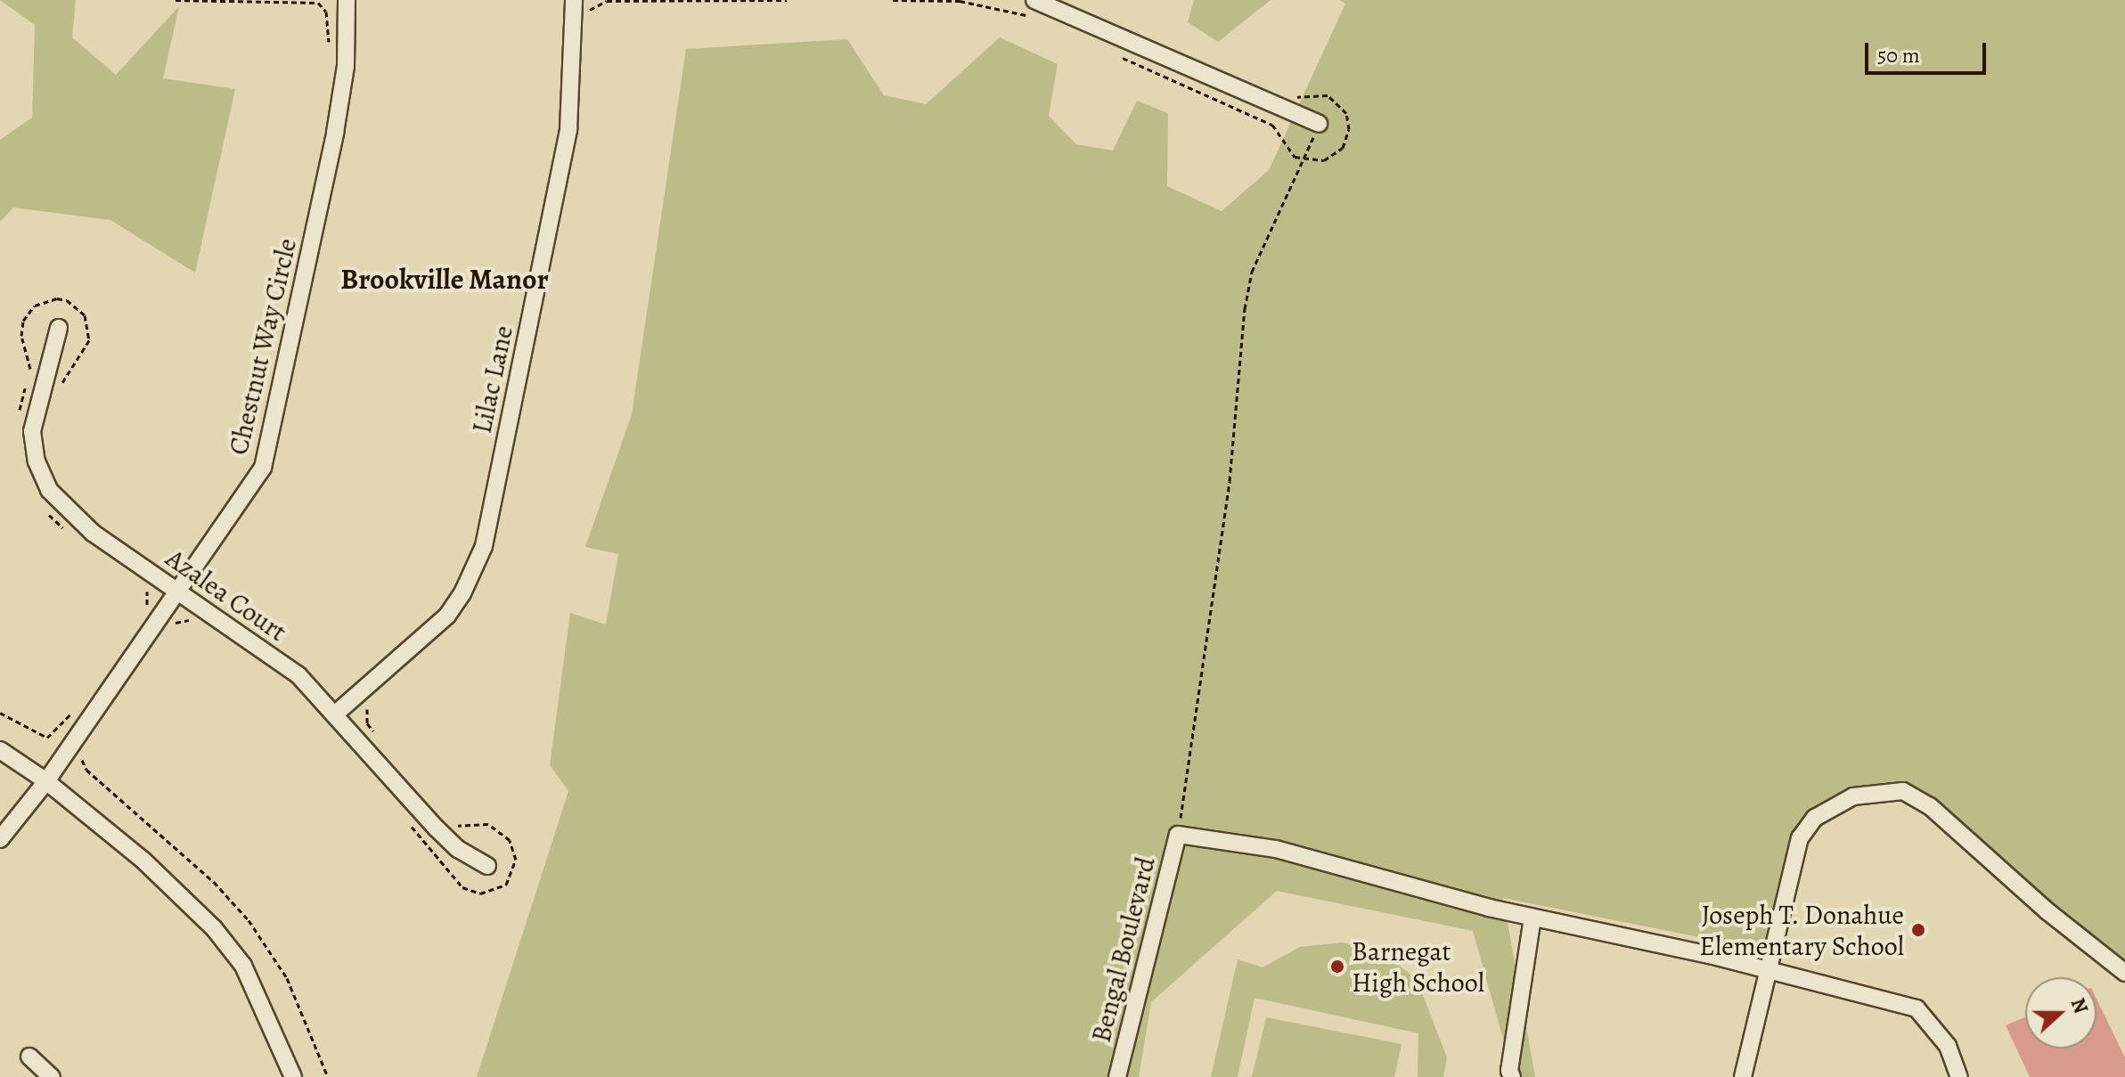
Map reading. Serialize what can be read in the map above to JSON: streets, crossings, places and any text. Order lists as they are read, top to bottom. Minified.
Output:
{"streets":{"street":["Chestnut Way Circle","Lilac Lane","Azalea Court","Bengal Boulevard"]},"crossings":[["Chestnut Way Circle","Azalea Court"],["Lilac Lane","Azalea Court"]],"districts":["Brookville Manor"],"places":["Joseph T. Donahue Elementary School","Barnegat High School"],"scale_bar":"50 m","north":"right"}
